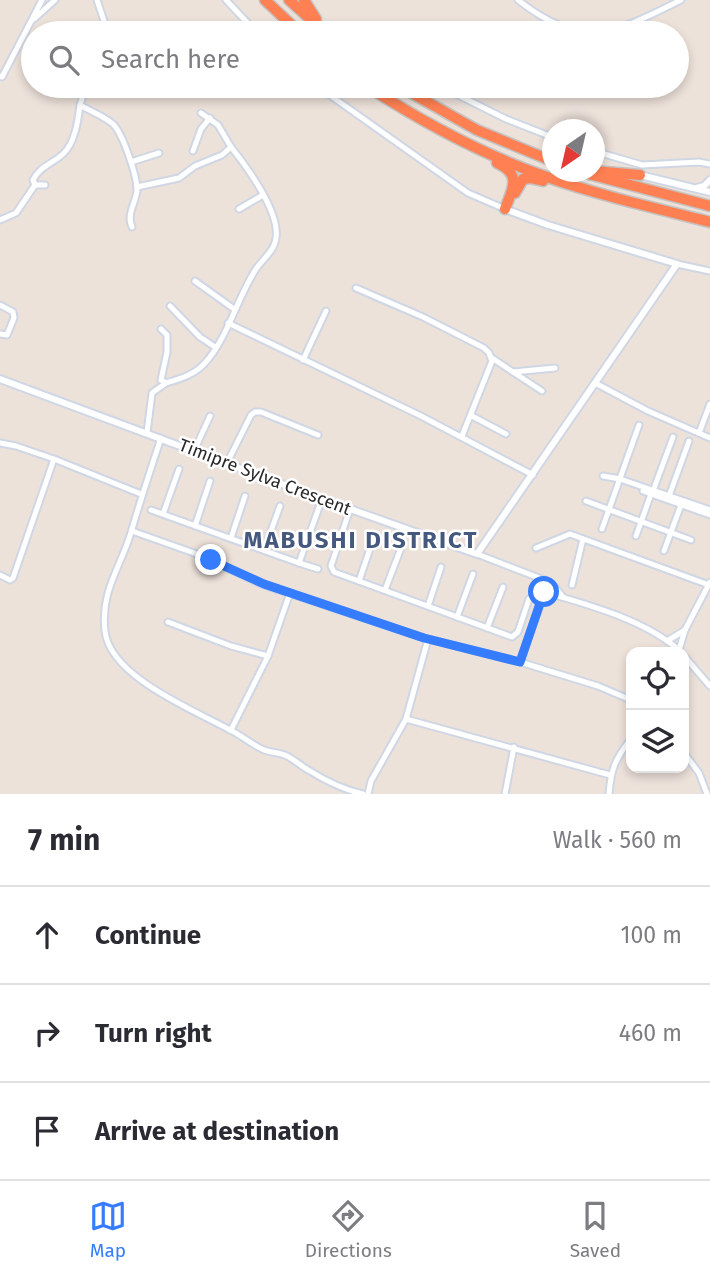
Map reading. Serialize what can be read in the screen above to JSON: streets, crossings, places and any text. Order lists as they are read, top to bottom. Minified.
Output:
{"streets":{"street":["Timipre Sylva Crescent"]},"districts":["MABUSHI DISTRICT"],"north":"bottom left","page":{"search":"Search here","heading":["7 min","Walk · 560 m"],"list":[["Continue","100 m"],["Turn right","460 m"],"Arrive at destination"],"nav":["Map","Directions","Saved"]}}
